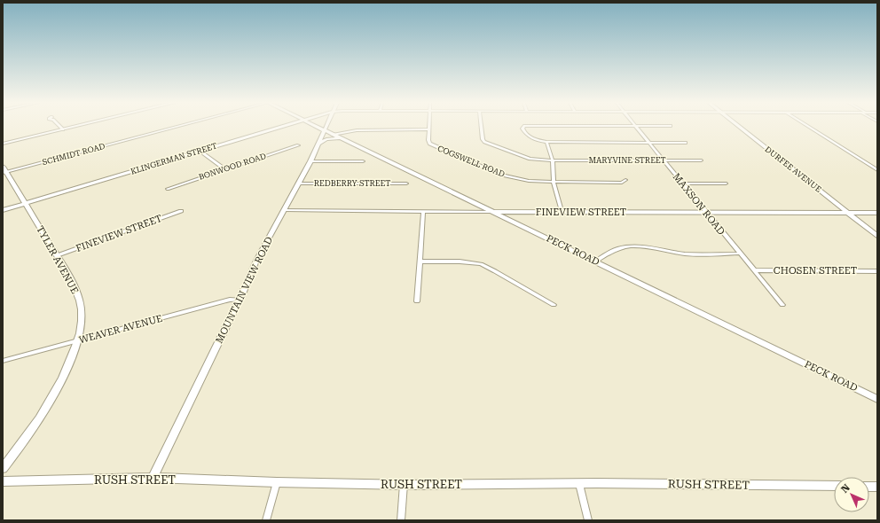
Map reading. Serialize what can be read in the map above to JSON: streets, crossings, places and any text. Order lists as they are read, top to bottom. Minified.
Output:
{"streets":{"street":["SCHMIDT ROAD","KLINGERMAN STREET","MARYVINE STREET","COGSWELL ROAD","BONWOOD ROAD","DURFEE AVENUE","REDBERRY STREET","MAXSON ROAD","FINEVIEW STREET","PECK ROAD","TYLER AVENUE","CHOSEN STREET","MOUNTAIN VIEW ROAD","WEAVER AVENUE","RUSH STREET"]},"crossings":[["SCHMIDT ROAD","TYLER AVENUE"],["KLINGERMAN STREET","TYLER AVENUE"],["MARYVINE STREET","MAXSON ROAD"],["DURFEE AVENUE","FINEVIEW STREET"],["REDBERRY STREET","MOUNTAIN VIEW ROAD"],["MAXSON ROAD","FINEVIEW STREET"],["MAXSON ROAD","CHOSEN STREET"],["FINEVIEW STREET","PECK ROAD"],["FINEVIEW STREET","TYLER AVENUE"],["FINEVIEW STREET","MOUNTAIN VIEW ROAD"],["PECK ROAD","MOUNTAIN VIEW ROAD"],["TYLER AVENUE","WEAVER AVENUE"],["MOUNTAIN VIEW ROAD","WEAVER AVENUE"],["MOUNTAIN VIEW ROAD","RUSH STREET"]],"north":"top left"}
